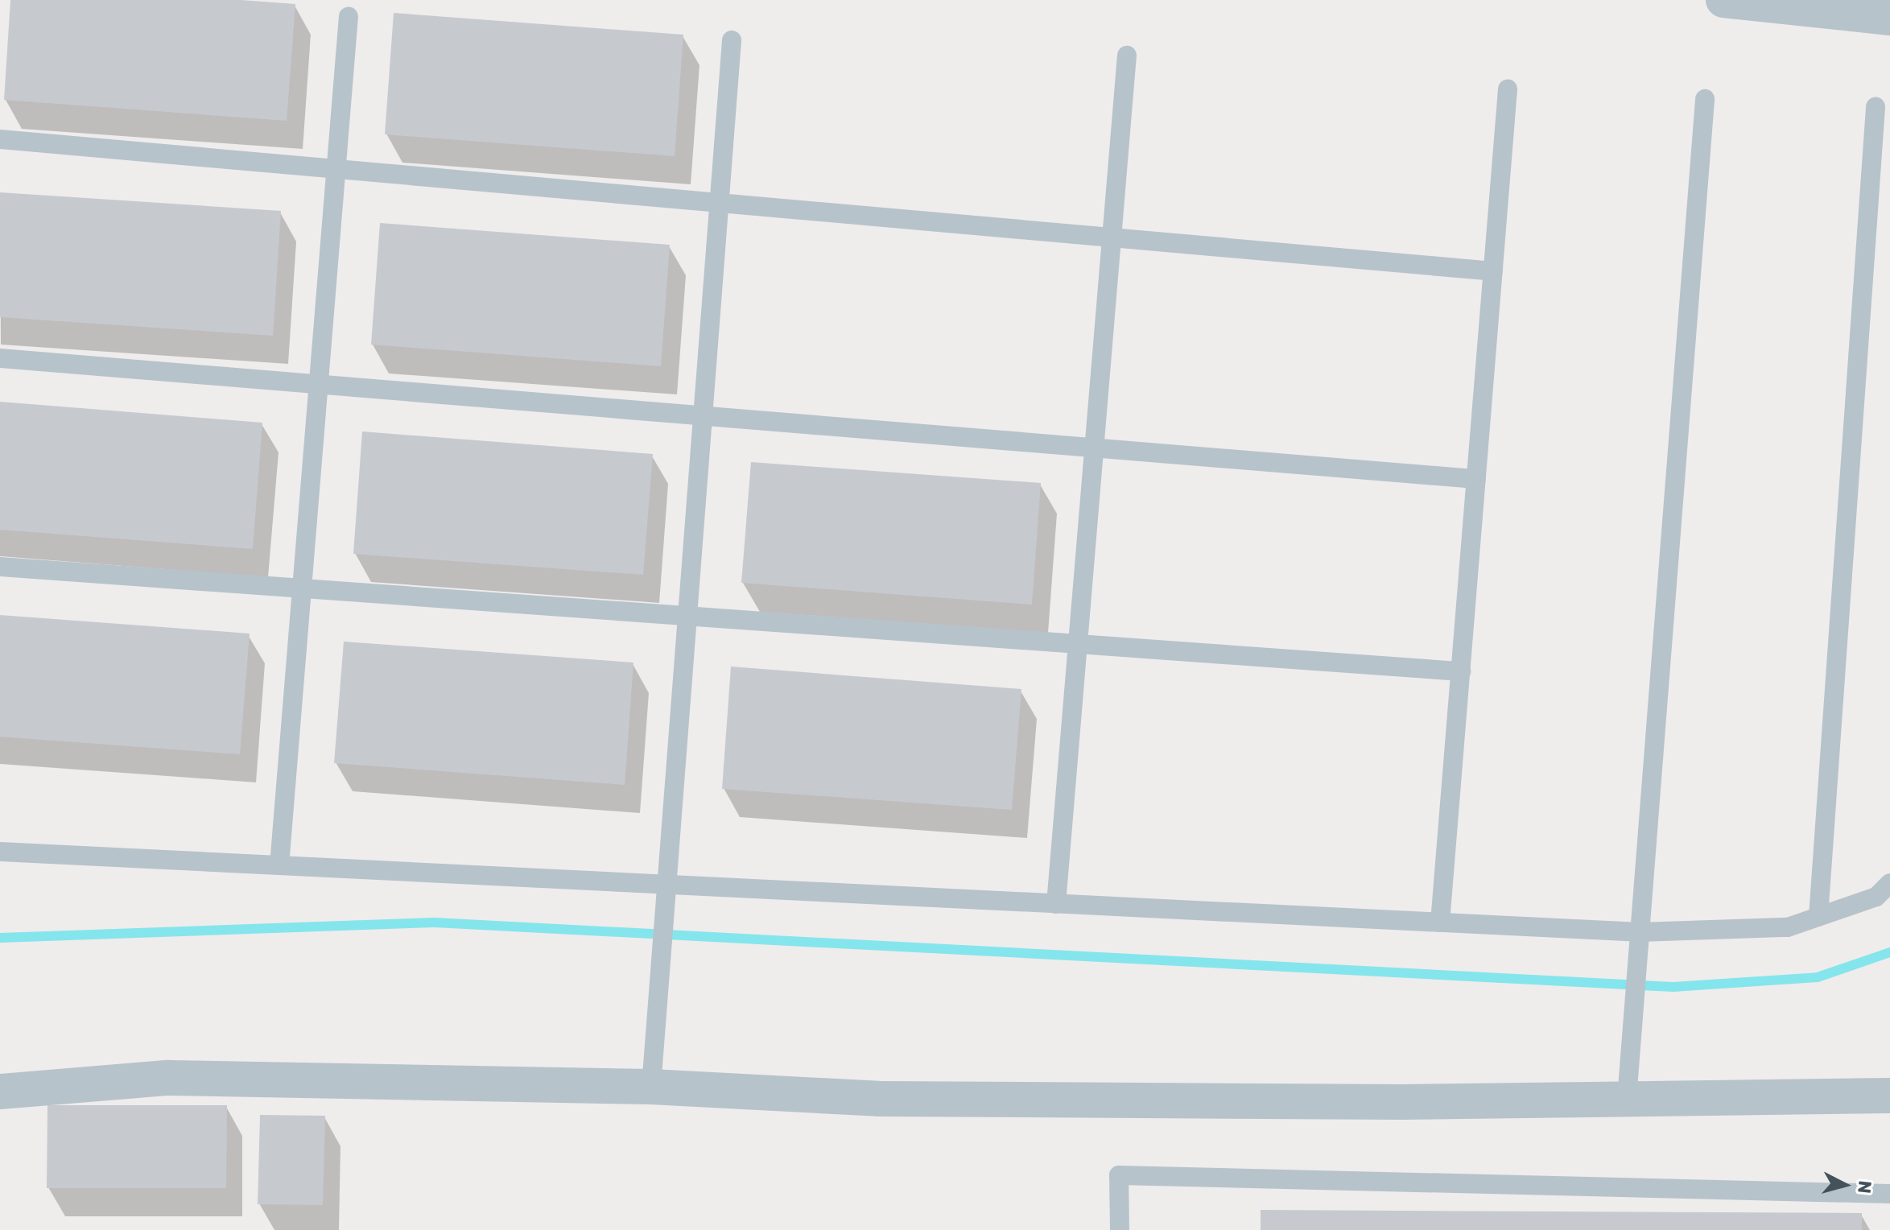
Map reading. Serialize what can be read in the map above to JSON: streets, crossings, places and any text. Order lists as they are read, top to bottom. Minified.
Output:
{"north":"right"}
